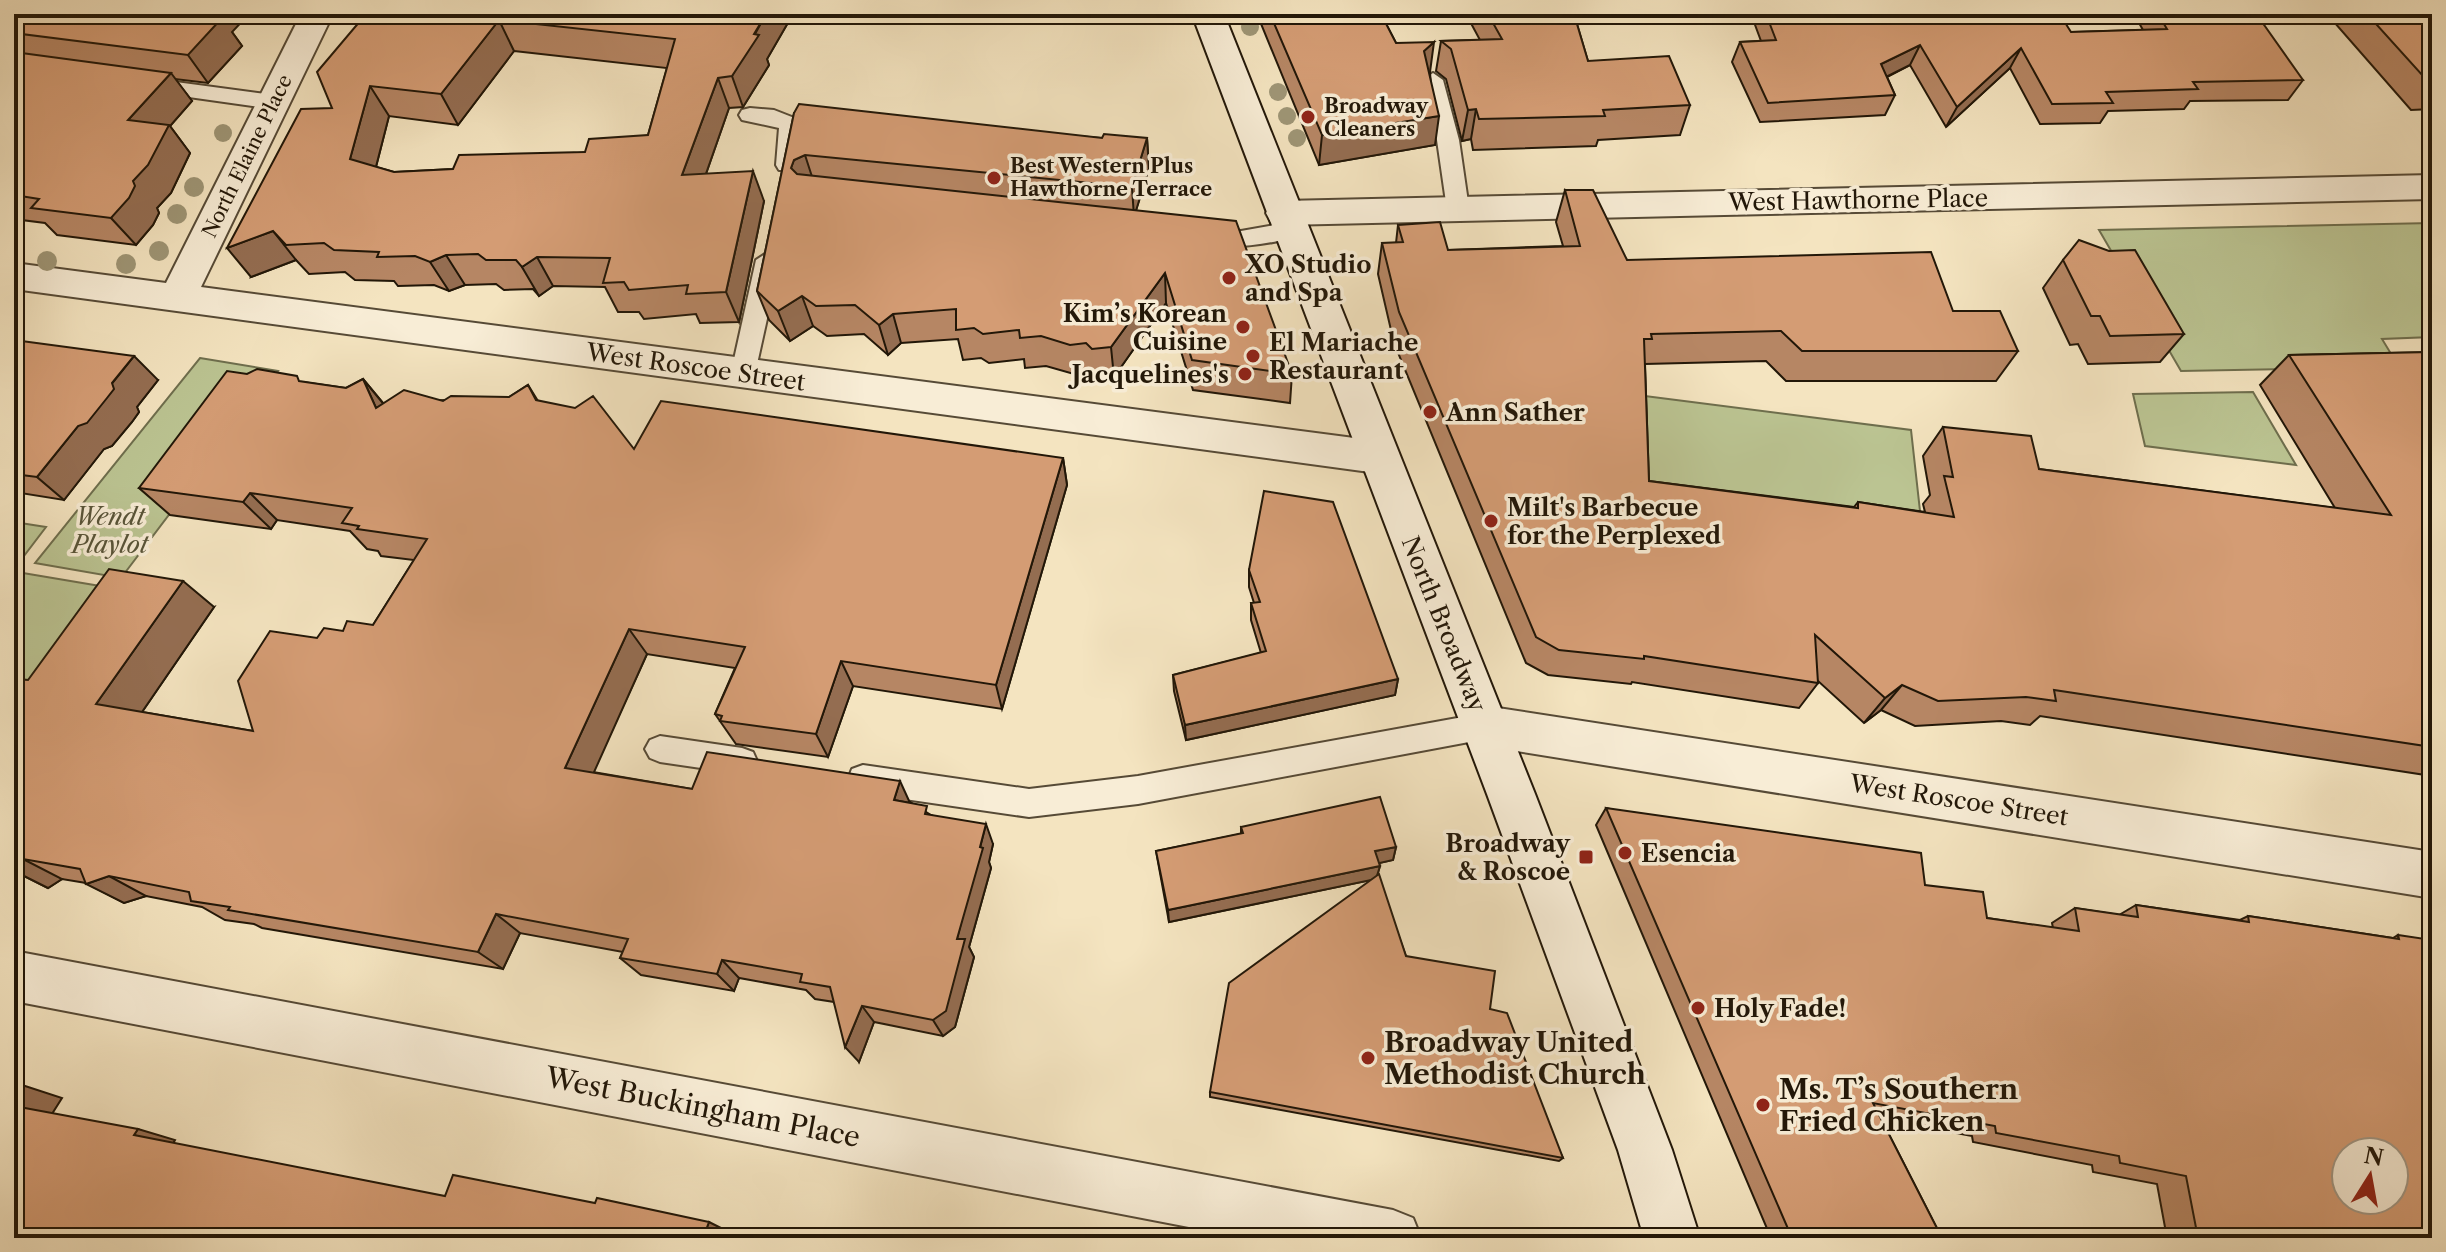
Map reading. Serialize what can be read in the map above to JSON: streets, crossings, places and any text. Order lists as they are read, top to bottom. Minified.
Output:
{"streets":{"street":["North Elaine Place","West Hawthorne Place","West Roscoe Street","North Broadway","West Buckingham Place"]},"crossings":[["North Elaine Place","West Roscoe Street"],["West Hawthorne Place","North Broadway"],["West Roscoe Street","North Broadway"]],"parks":["Wendt Playlot"],"places":{"other":["Broadway Cleaners","Best Western Plus Hawthorne Terrace","XO Studio and Spa","Kim’s Korean Cuisine","El Mariache Restaurant","Jacquelines's","Ann Sather","Milt's Barbecue for the Perplexed","Esencia","Holy Fade!","Broadway United Methodist Church","Ms. T’s Southern Fried Chicken"],"transit":["Broadway & Roscoe"]},"north":"top"}
